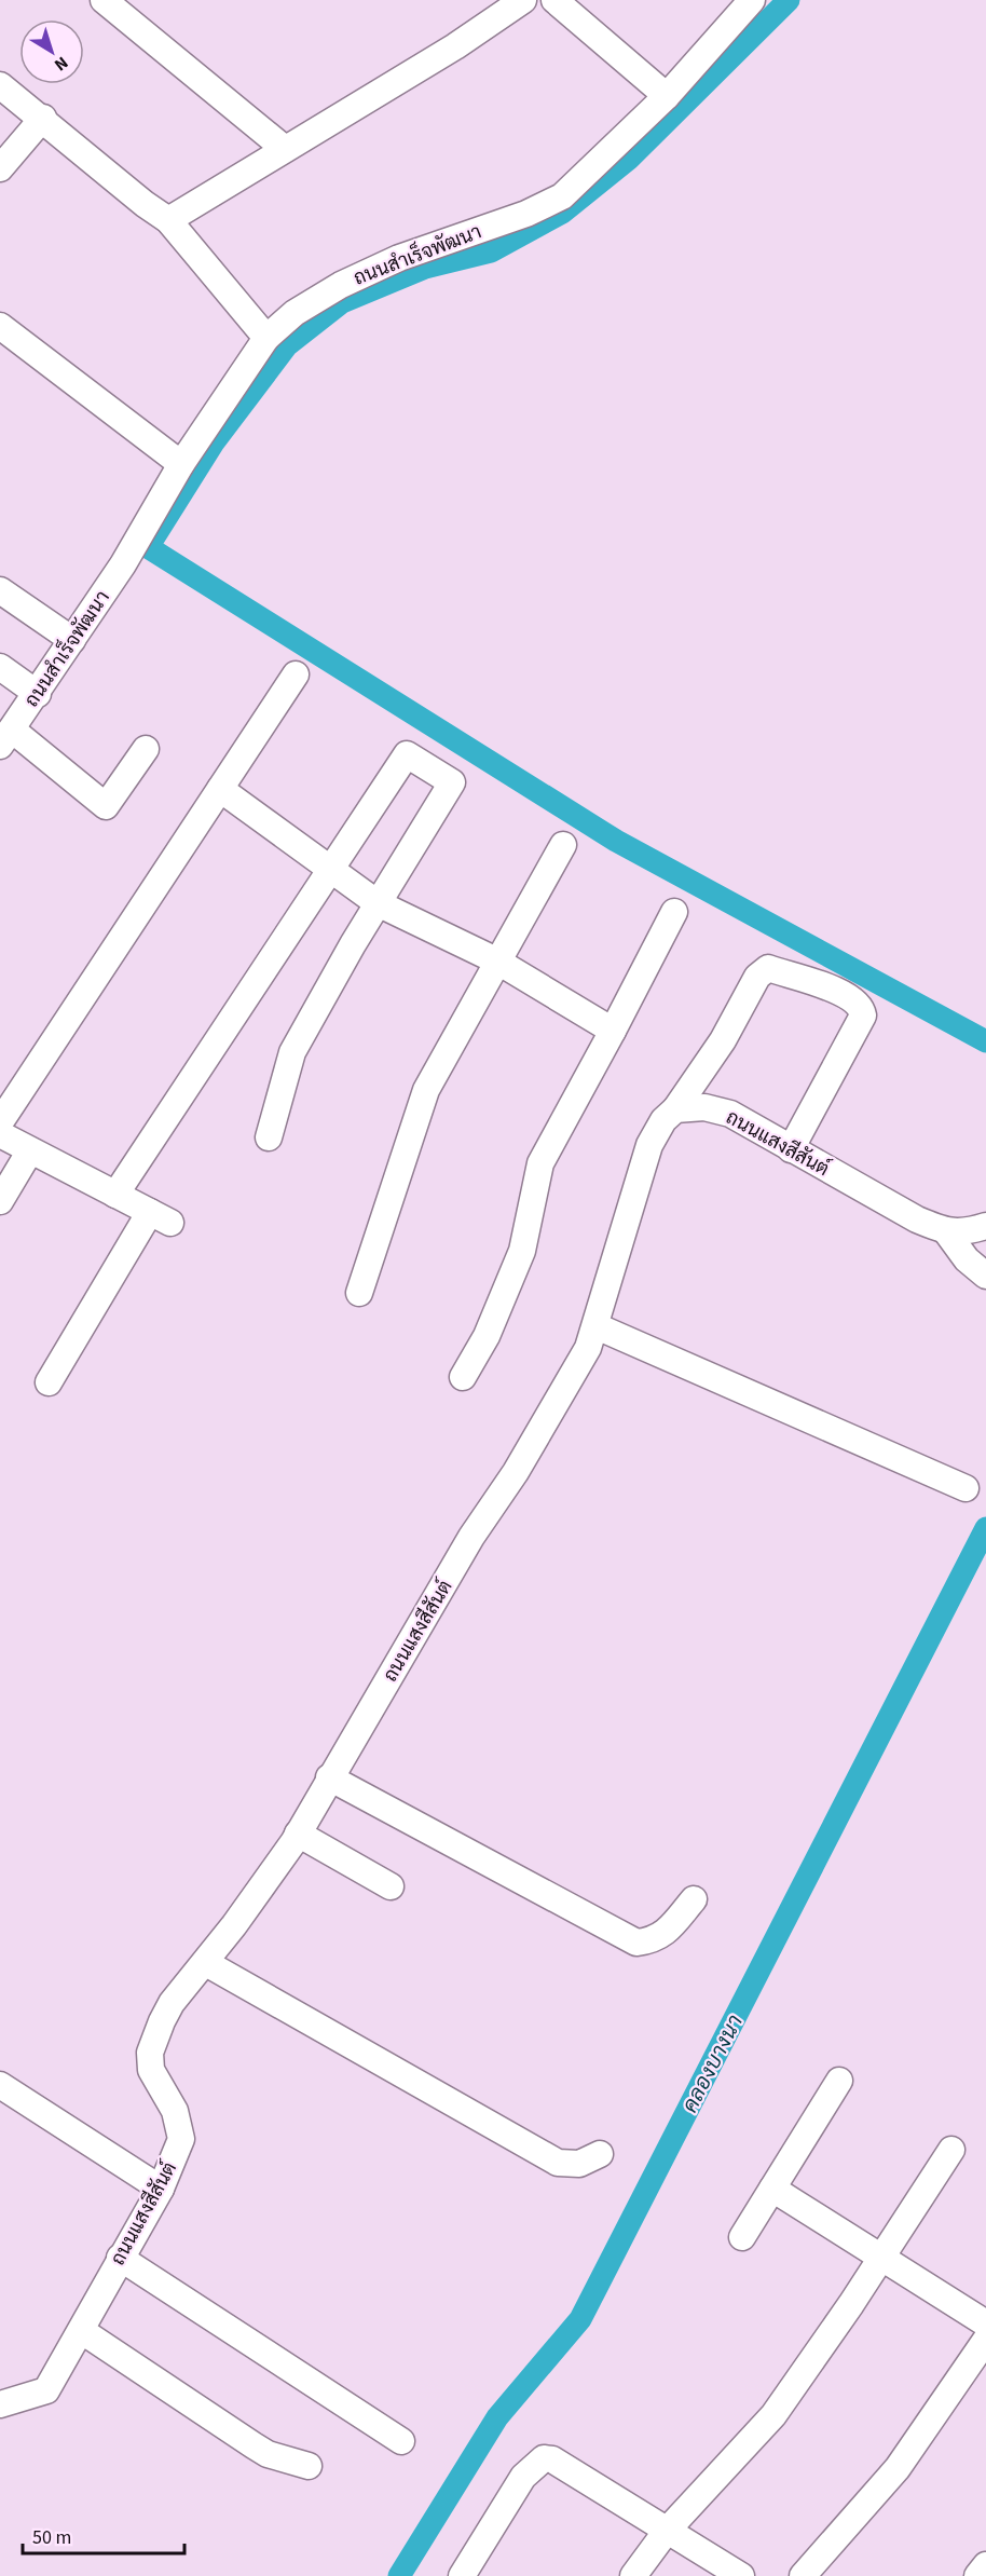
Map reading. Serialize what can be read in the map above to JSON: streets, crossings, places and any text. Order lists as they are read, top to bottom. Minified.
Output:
{"streets":{"street":["ถนนสำเร็จพัฒนา","ถนนแสงสีสันต์"]},"water":["คลองบางนา"],"scale_bar":"50 m","north":"bottom right"}
